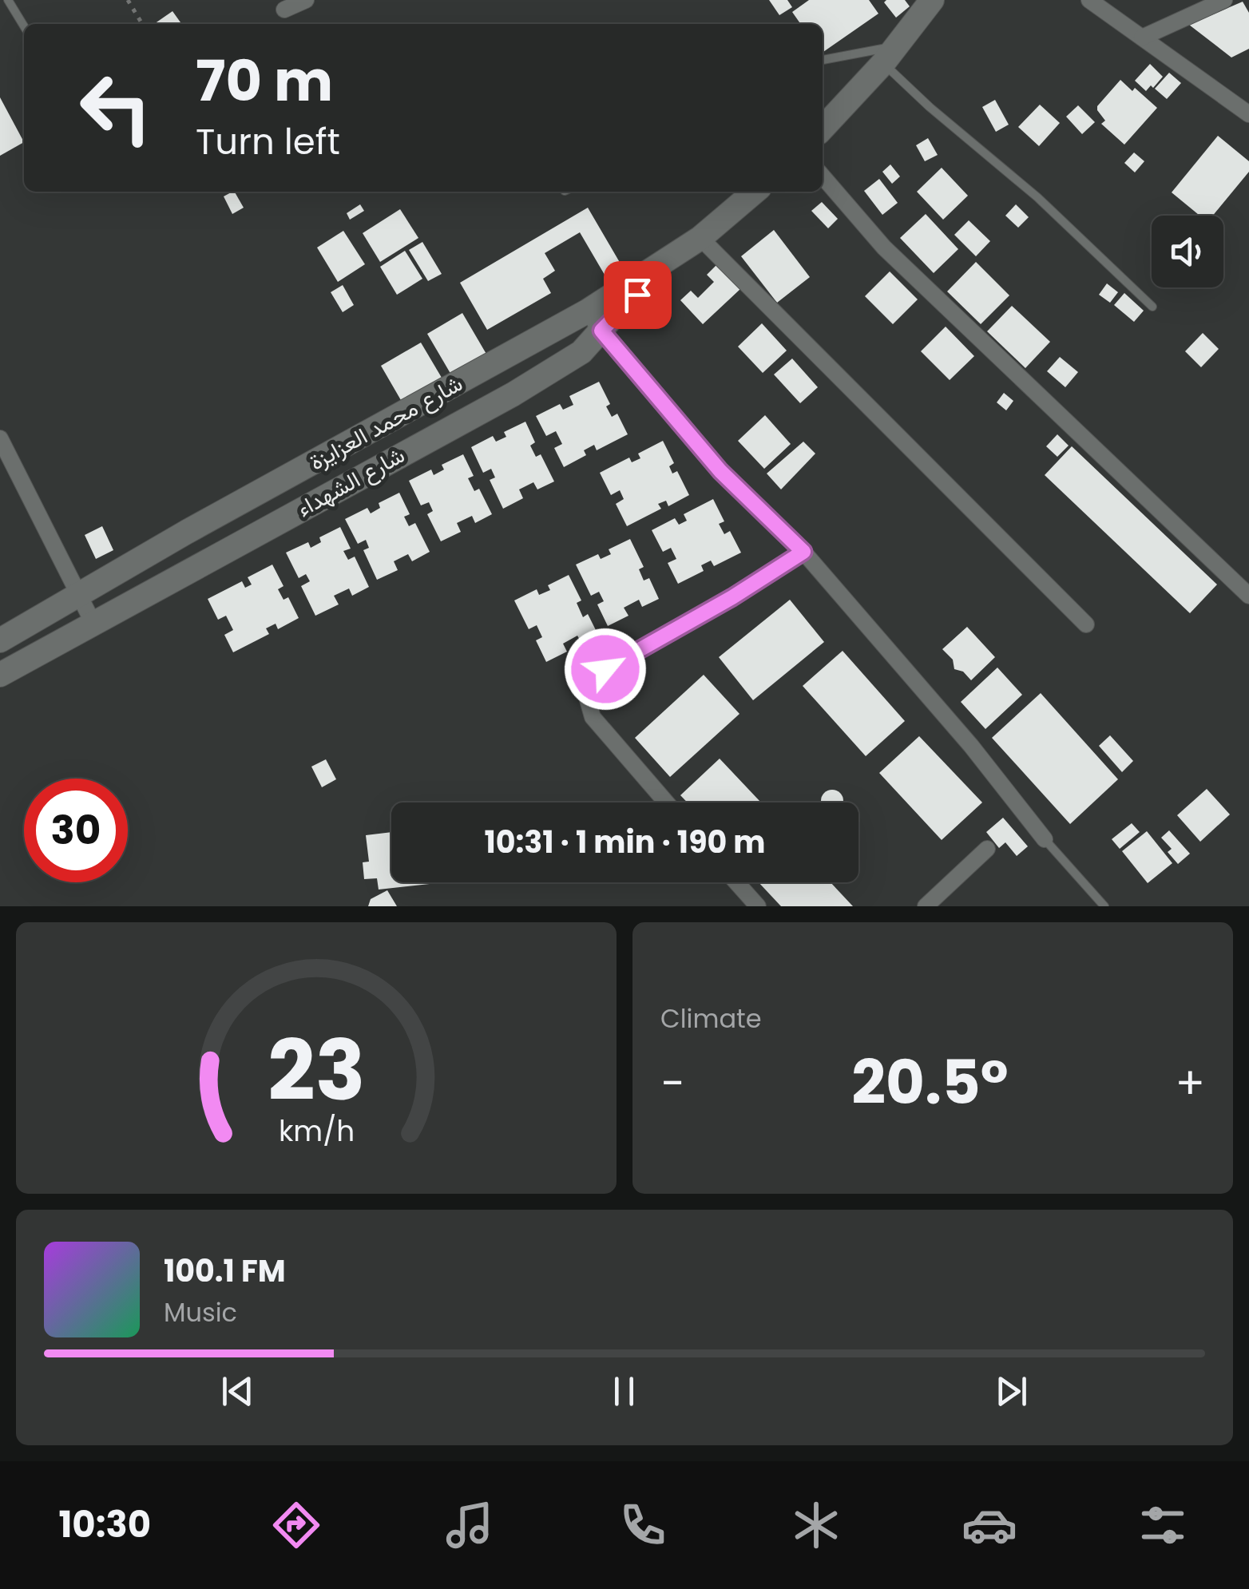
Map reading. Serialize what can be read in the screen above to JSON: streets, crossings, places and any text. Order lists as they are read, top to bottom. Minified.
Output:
{"streets":{"main road":["شارع محمد العزايزة","شارع الشهداء"]},"crossings":[["شارع محمد العزايزة","شارع الشهداء"]],"page":{"turn":["70 m","Turn left"],"limit":"30","trip":"10:31 · 1 min · 190 m","tile":"Climate","heat":["−","20.5°","+"],"song":["100.1 FM","Music"],"tabs":"10:30","gauge":["23","km/h"]}}
